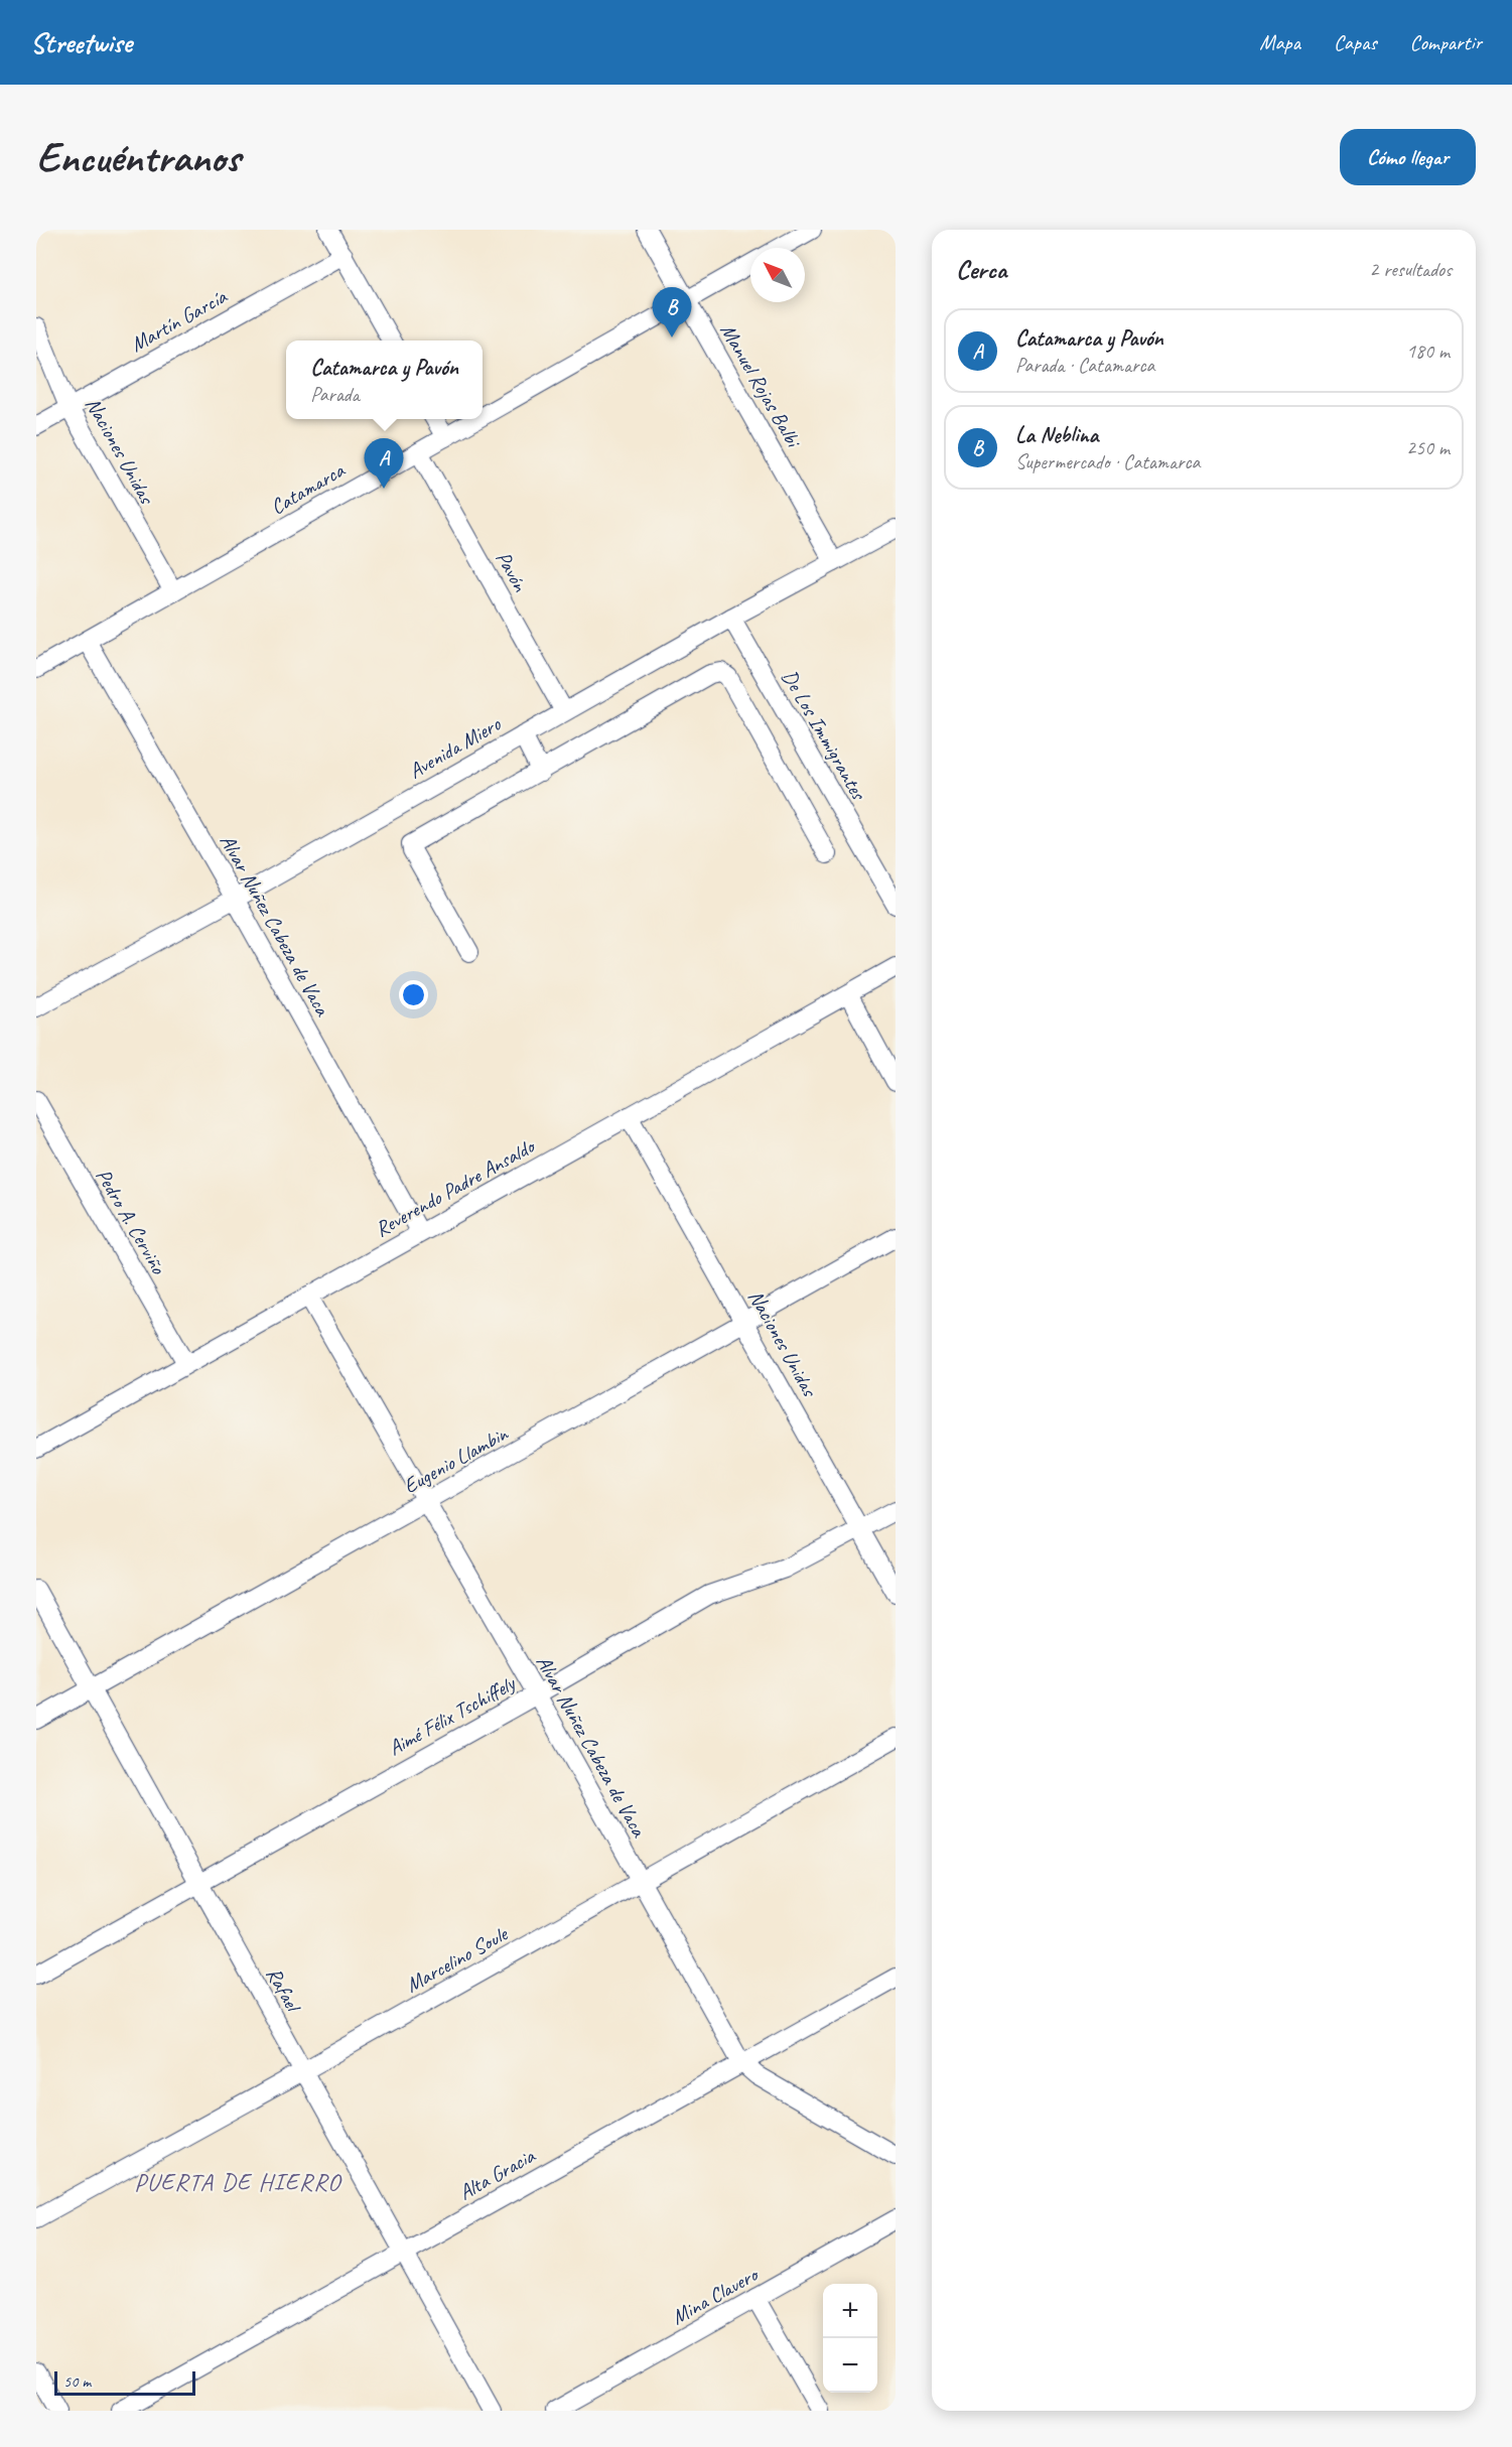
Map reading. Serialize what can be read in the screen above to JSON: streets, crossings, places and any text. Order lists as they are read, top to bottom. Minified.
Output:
{"streets":{"street":["Martín García","Manuel Rojas Balbi","Naciones Unidas","Catamarca","Pavón","De Los Immigrantes","Avenida Miero","Alvar Nuñez Cabeza de Vaca","Reverendo Padre Ansaldo","Pedro A. Cerviño","Eugenio Llambin","Aimé Félix Tschiffely","Marcelino Soule","Rafael","Alta Gracia","Mina Clavero"]},"crossings":[["Martín García","Naciones Unidas"],["Manuel Rojas Balbi","Catamarca"],["Manuel Rojas Balbi","Avenida Miero"],["Naciones Unidas","Catamarca"],["Naciones Unidas","Reverendo Padre Ansaldo"],["Naciones Unidas","Eugenio Llambin"],["Naciones Unidas","Aimé Félix Tschiffely"],["Catamarca","Pavón"],["Catamarca","Alvar Nuñez Cabeza de Vaca"],["Pavón","Avenida Miero"],["De Los Immigrantes","Avenida Miero"],["Avenida Miero","Alvar Nuñez Cabeza de Vaca"],["Alvar Nuñez Cabeza de Vaca","Reverendo Padre Ansaldo"],["Alvar Nuñez Cabeza de Vaca","Eugenio Llambin"],["Alvar Nuñez Cabeza de Vaca","Aimé Félix Tschiffely"],["Alvar Nuñez Cabeza de Vaca","Marcelino Soule"],["Alvar Nuñez Cabeza de Vaca","Alta Gracia"],["Reverendo Padre Ansaldo","Pedro A. Cerviño"],["Eugenio Llambin","Rafael"],["Aimé Félix Tschiffely","Rafael"],["Marcelino Soule","Rafael"],["Rafael","Alta Gracia"]],"districts":["PUERTA DE HIERRO"],"scale_bar":"50 m","north":"top left","page":{"header":"Streetwise","nav":["Mapa","Capas","Compartir"],"buttons":"Cómo llegar","title":"Encuéntranos","heading":["Cerca","2 resultados"],"pins":["B","A"],"list":[{"mark":"A","name":"Catamarca y Pavón","note":"Parada · Catamarca","value":"180 m"},{"mark":"B","name":"La Neblina","note":"Supermercado · Catamarca","value":"250 m"}],"popup":["Catamarca y Pavón","Parada"],"map_buttons":["+","−"],"scale":"50 m"}}
